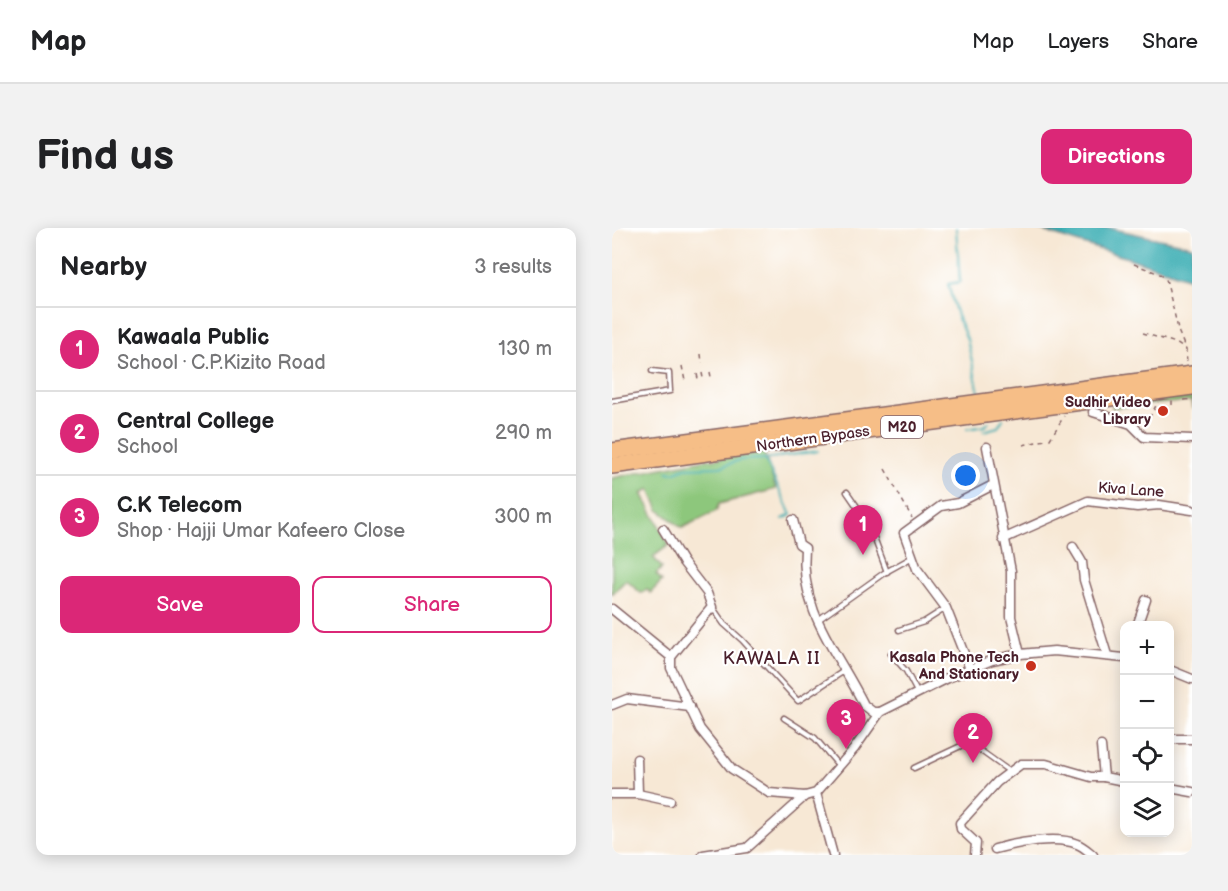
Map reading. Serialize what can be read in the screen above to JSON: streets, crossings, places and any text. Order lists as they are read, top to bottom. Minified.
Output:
{"streets":{"highway":["M20","Northern Bypass"],"street":["Kiva Lane"]},"districts":["KAWALA II"],"places":["Sudhir Video Library","Kasala Phone Tech And Stationary"],"page":{"header":"Map","nav":["Map","Layers","Share"],"buttons":["Directions",["Save","Share"]],"title":"Find us","heading":["Nearby","3 results"],"list":[{"mark":"1","name":"Kawaala Public","note":"School · C.P.Kizito Road","value":"130 m"},{"mark":"2","name":"Central College","note":"School","value":"290 m"},{"mark":"3","name":"C.K Telecom","note":"Shop · Hajji Umar Kafeero Close","value":"300 m"}],"pins":["1","3","2"],"map_buttons":["+","−"]}}
